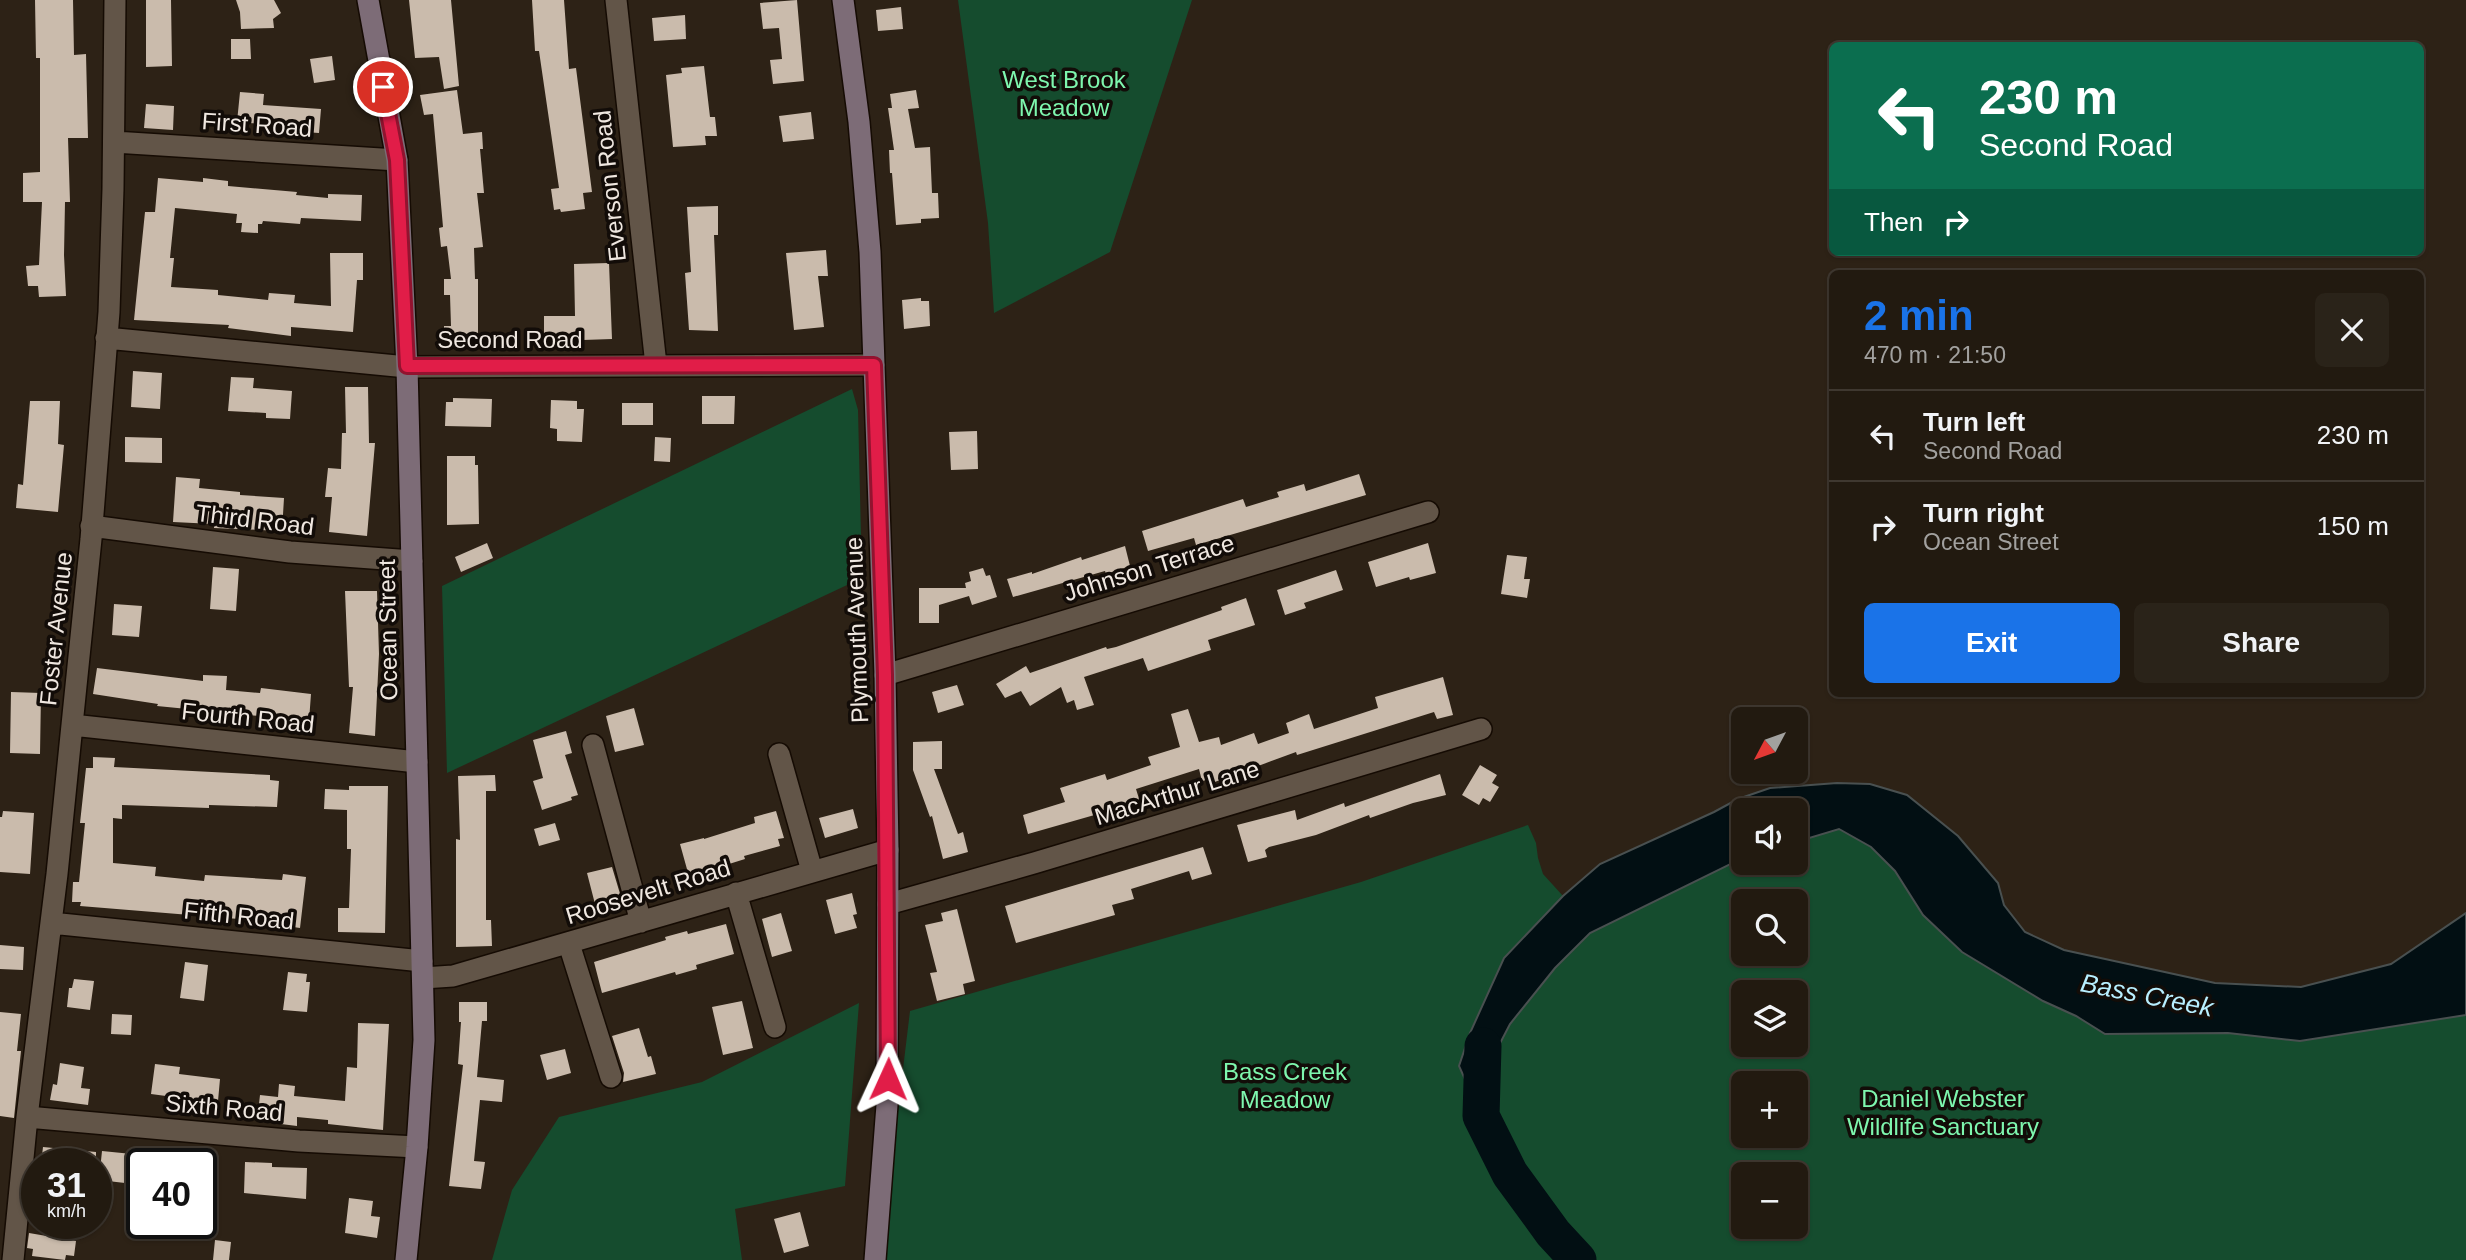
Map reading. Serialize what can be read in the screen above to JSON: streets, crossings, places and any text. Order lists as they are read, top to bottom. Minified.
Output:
{"streets":{"street":["First Road","Everson Road","Second Road","Third Road","Johnson Terrace","Foster Avenue","Ocean Street","Plymouth Avenue","Fourth Road","MacArthur Lane","Roosevelt Road","Fifth Road","Sixth Road"]},"crossings":[["First Road","Foster Avenue"],["First Road","Ocean Street"],["Everson Road","Second Road"],["Second Road","Foster Avenue"],["Second Road","Ocean Street"],["Second Road","Plymouth Avenue"],["Third Road","Foster Avenue"],["Third Road","Ocean Street"],["Johnson Terrace","Plymouth Avenue"],["Foster Avenue","Fourth Road"],["Foster Avenue","Fifth Road"],["Foster Avenue","Sixth Road"],["Ocean Street","Fourth Road"],["Ocean Street","Roosevelt Road"],["Ocean Street","Fifth Road"],["Ocean Street","Sixth Road"],["Plymouth Avenue","MacArthur Lane"],["Plymouth Avenue","Roosevelt Road"],["Roosevelt Road","Fifth Road"]],"water":["Bass Creek"],"parks":["West Brook Meadow","Bass Creek Meadow","Daniel Webster Wildlife Sanctuary"],"north":"bottom left","page":{"turn":["230 m","Second Road"],"then":"Then","heading":["2 min","470 m · 21:50"],"list":[{"name":"Turn left","note":"Second Road","value":"230 m"},{"name":"Turn right","note":"Ocean Street","value":"150 m"}],"buttons":["Exit","Share"],"map_buttons":["+","−"],"speed":"31 km/h","limit":"40"}}
